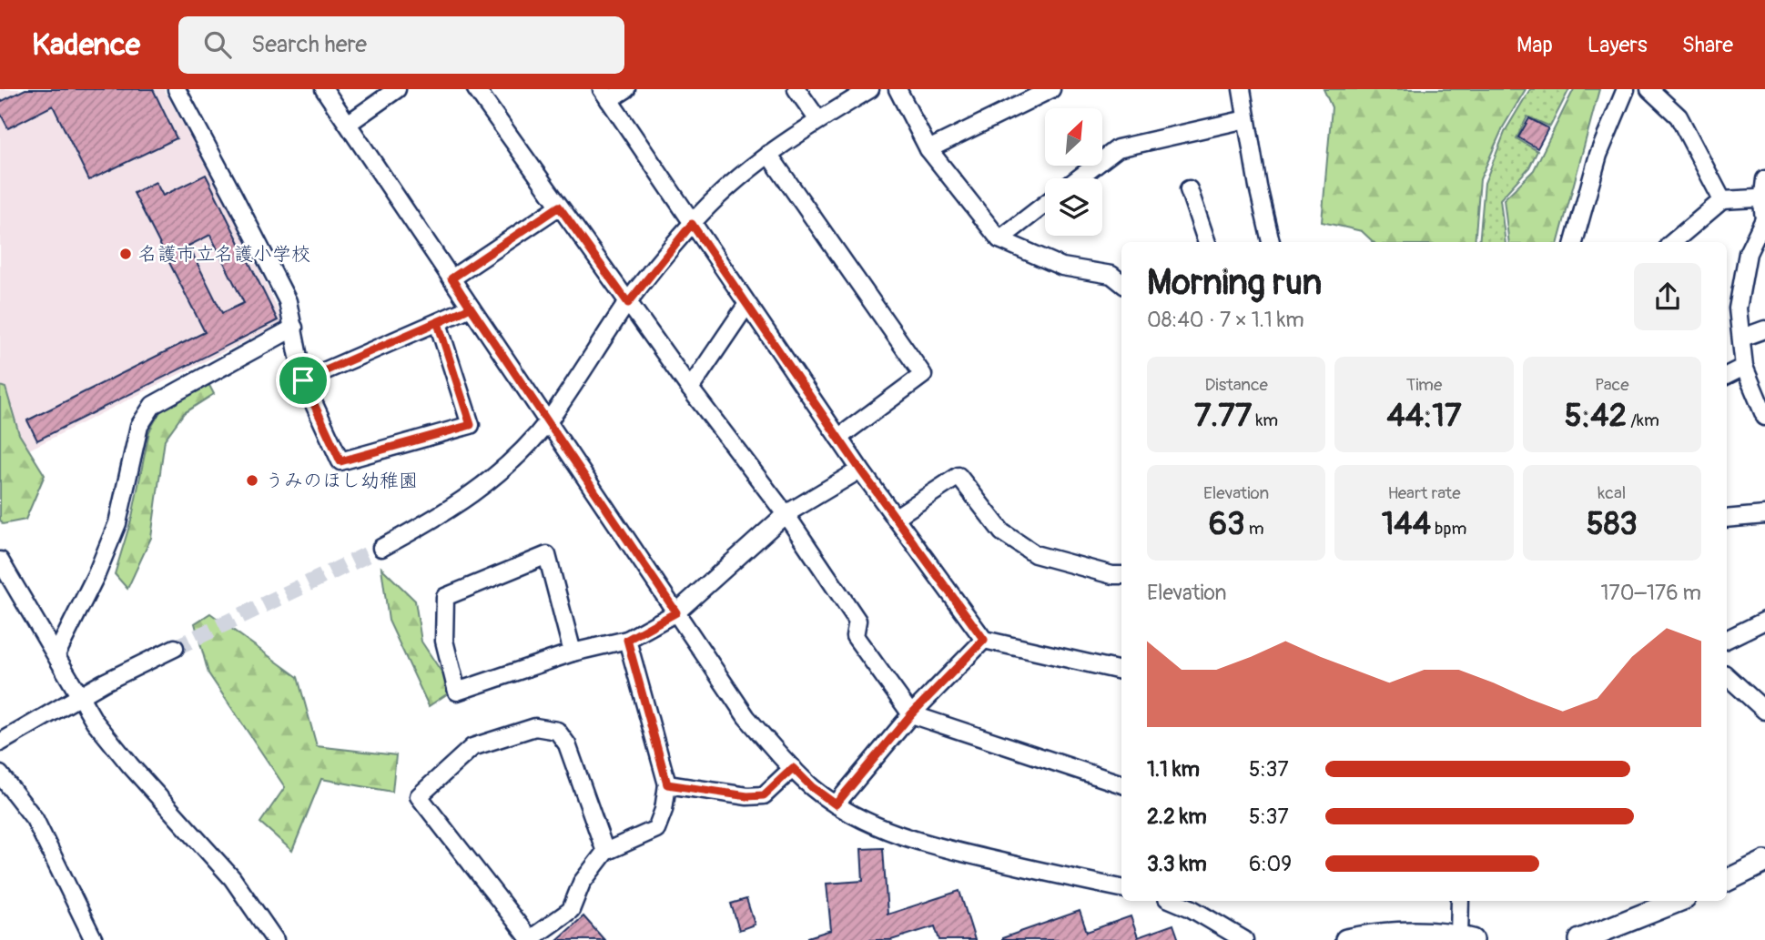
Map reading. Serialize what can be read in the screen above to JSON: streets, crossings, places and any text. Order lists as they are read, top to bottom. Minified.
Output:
{"places":["名護市立名護小学校","うみのほし幼稚園"],"north":"top right","page":{"header":"Kadence","search":"Search here","nav":["Map","Layers","Share"],"heading":["Morning run","08:40 · 7 × 1.1 km"],"stats":[["Distance","7.77 km"],["Time","44:17"],["Pace","5:42 /km"],["Elevation","63 m"],["Heart rate","144 bpm"],["kcal","583"]],"chart":["Elevation","170–176 m"],"list":[{"name":"1.1 km","note":"5:37"},{"name":"2.2 km","note":"5:37"},{"name":"3.3 km","note":"6:09"}]}}
